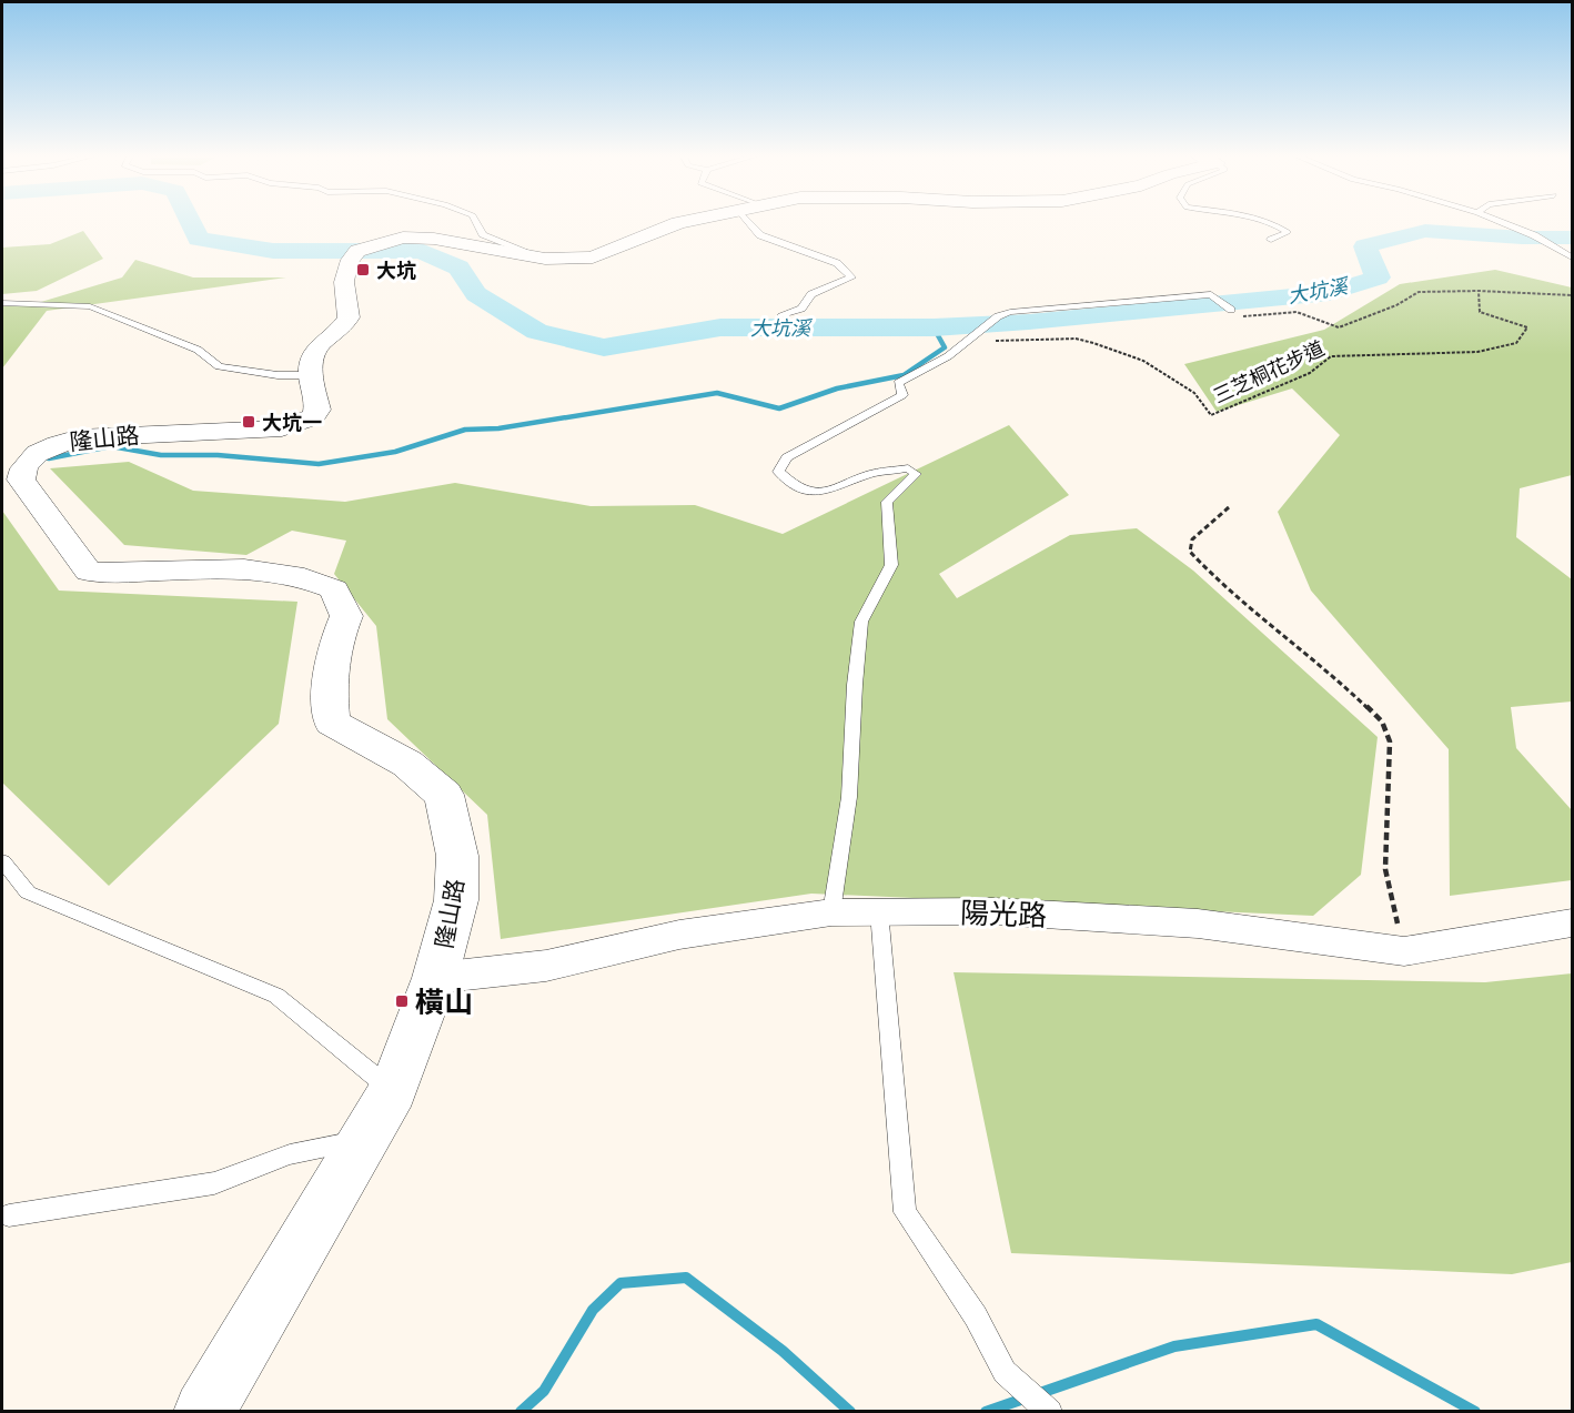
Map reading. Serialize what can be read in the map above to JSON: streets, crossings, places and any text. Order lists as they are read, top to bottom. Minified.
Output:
{"streets":{"street":["隆山路","陽光路"],"path":["三芝桐花步道"]},"crossings":[["隆山路","陽光路"]],"water":["大坑溪"],"places":{"transit":["大坑","大坑一","橫山"]}}
